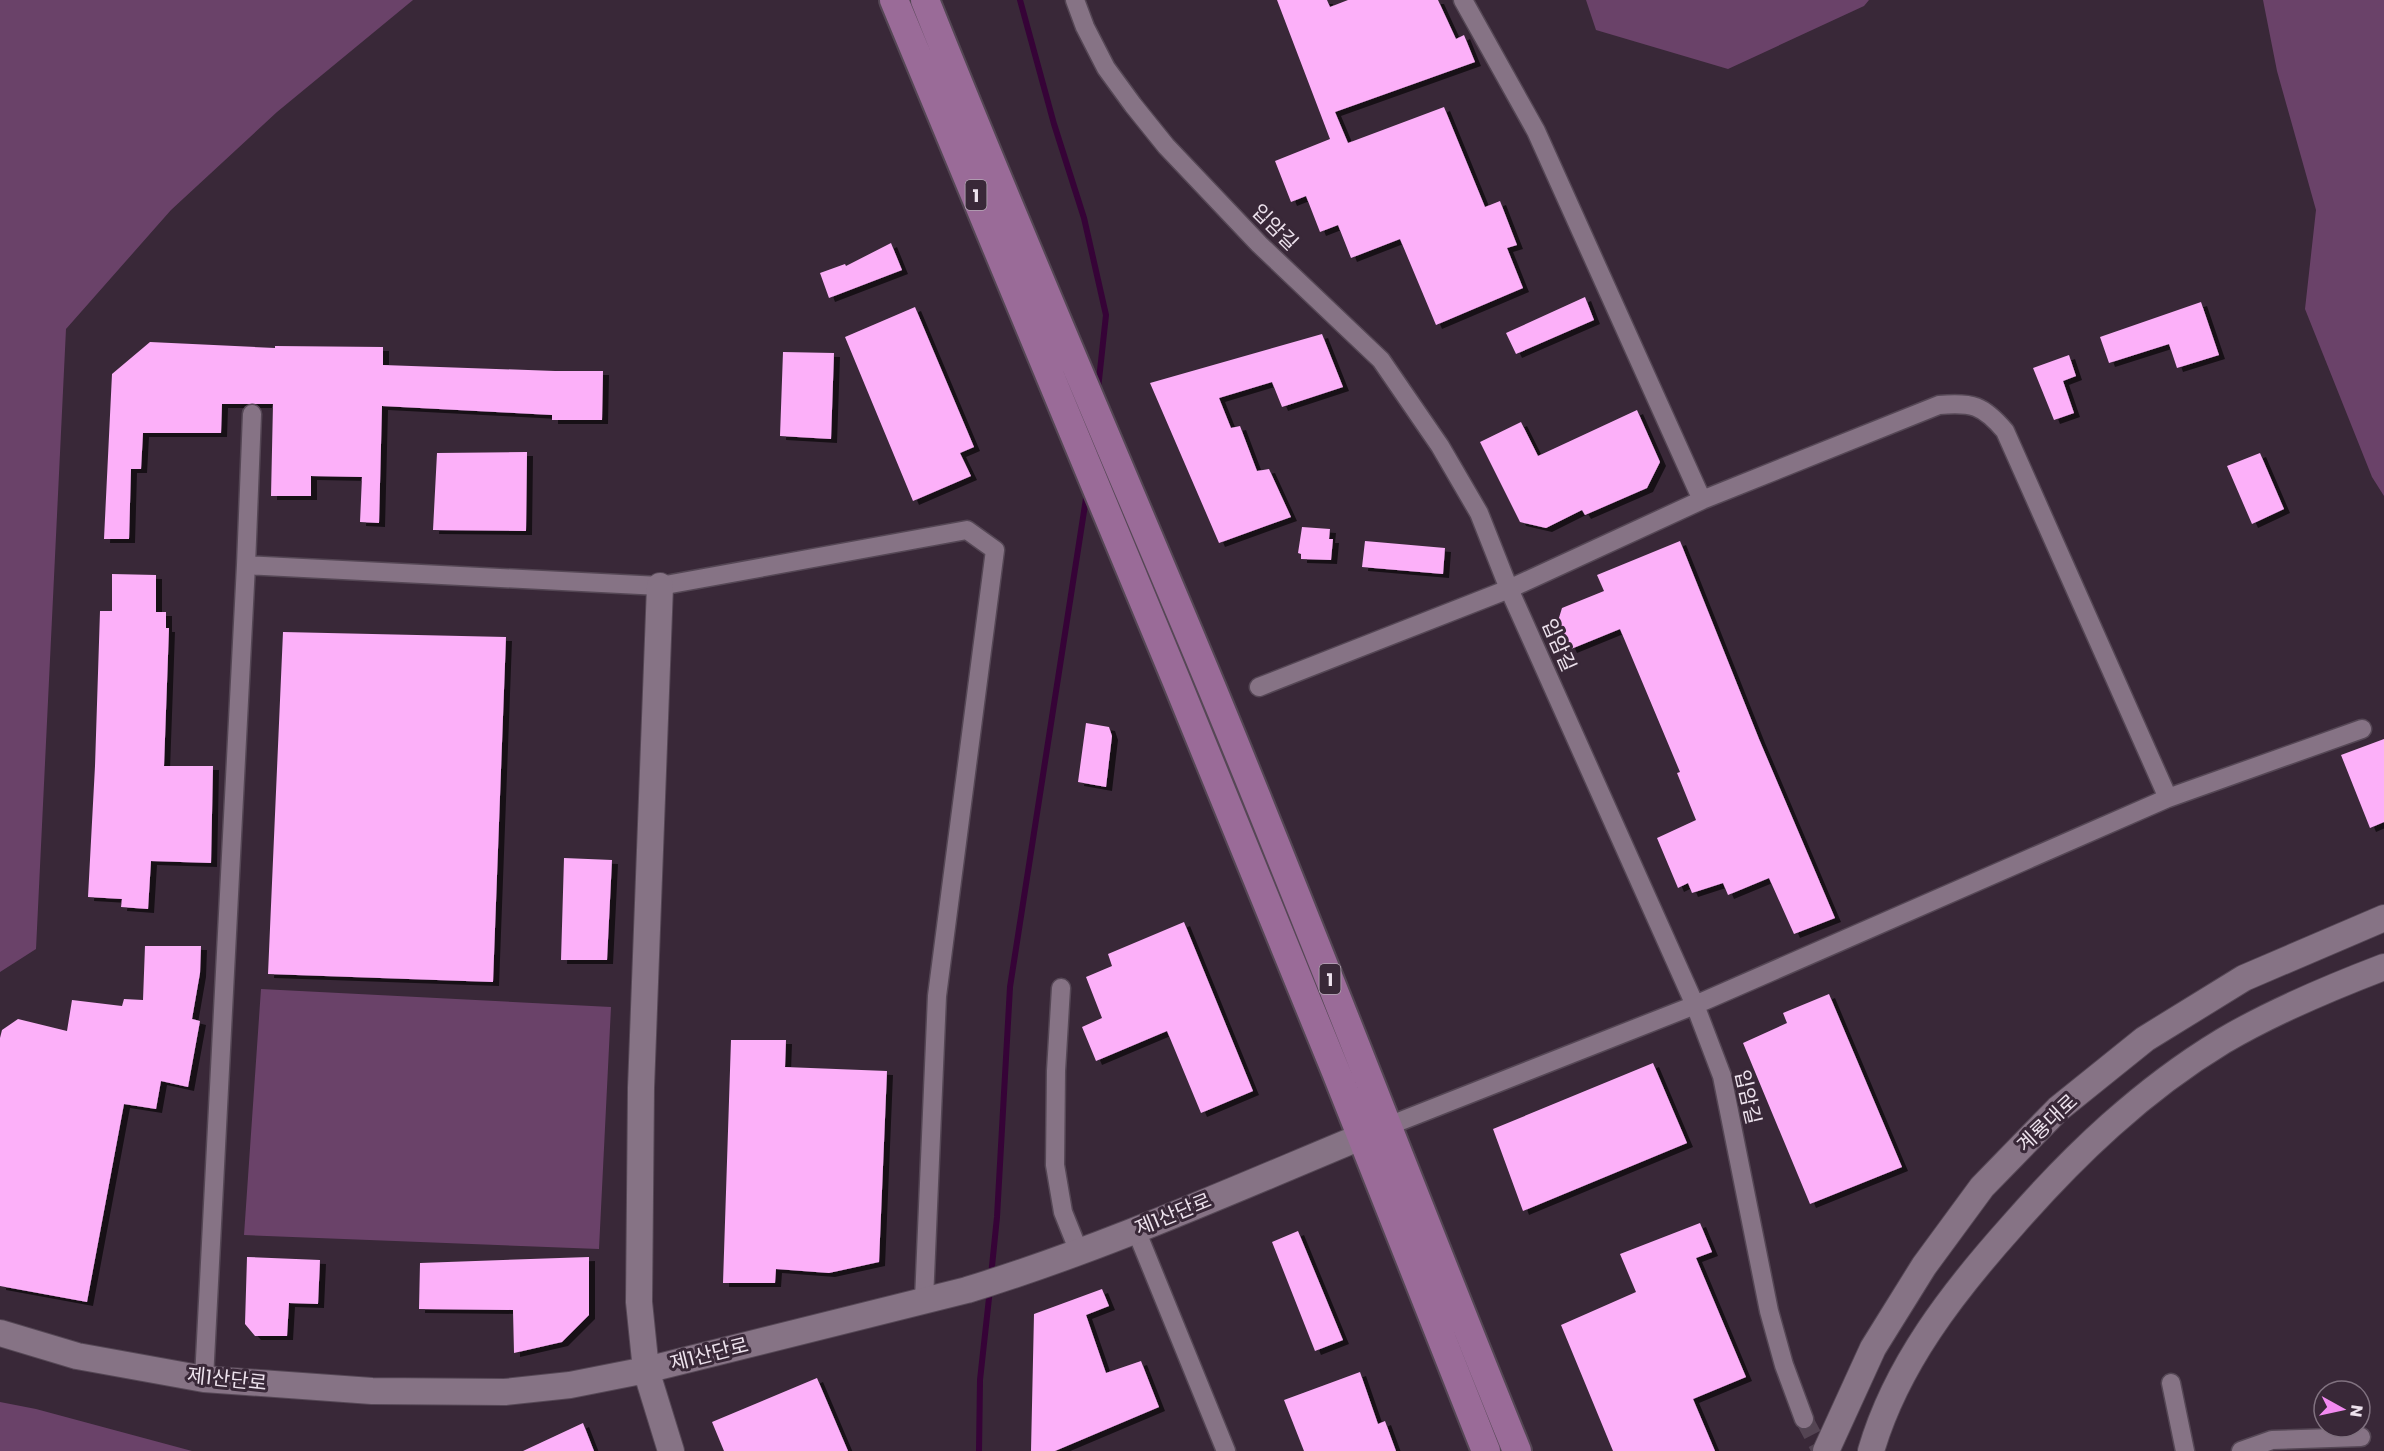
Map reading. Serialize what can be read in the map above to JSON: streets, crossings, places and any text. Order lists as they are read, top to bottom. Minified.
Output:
{"streets":{"main road":["1"],"street":["입암길","계룡대로","제1산단로"]},"crossings":[["1","제1산단로"]],"north":"right"}
